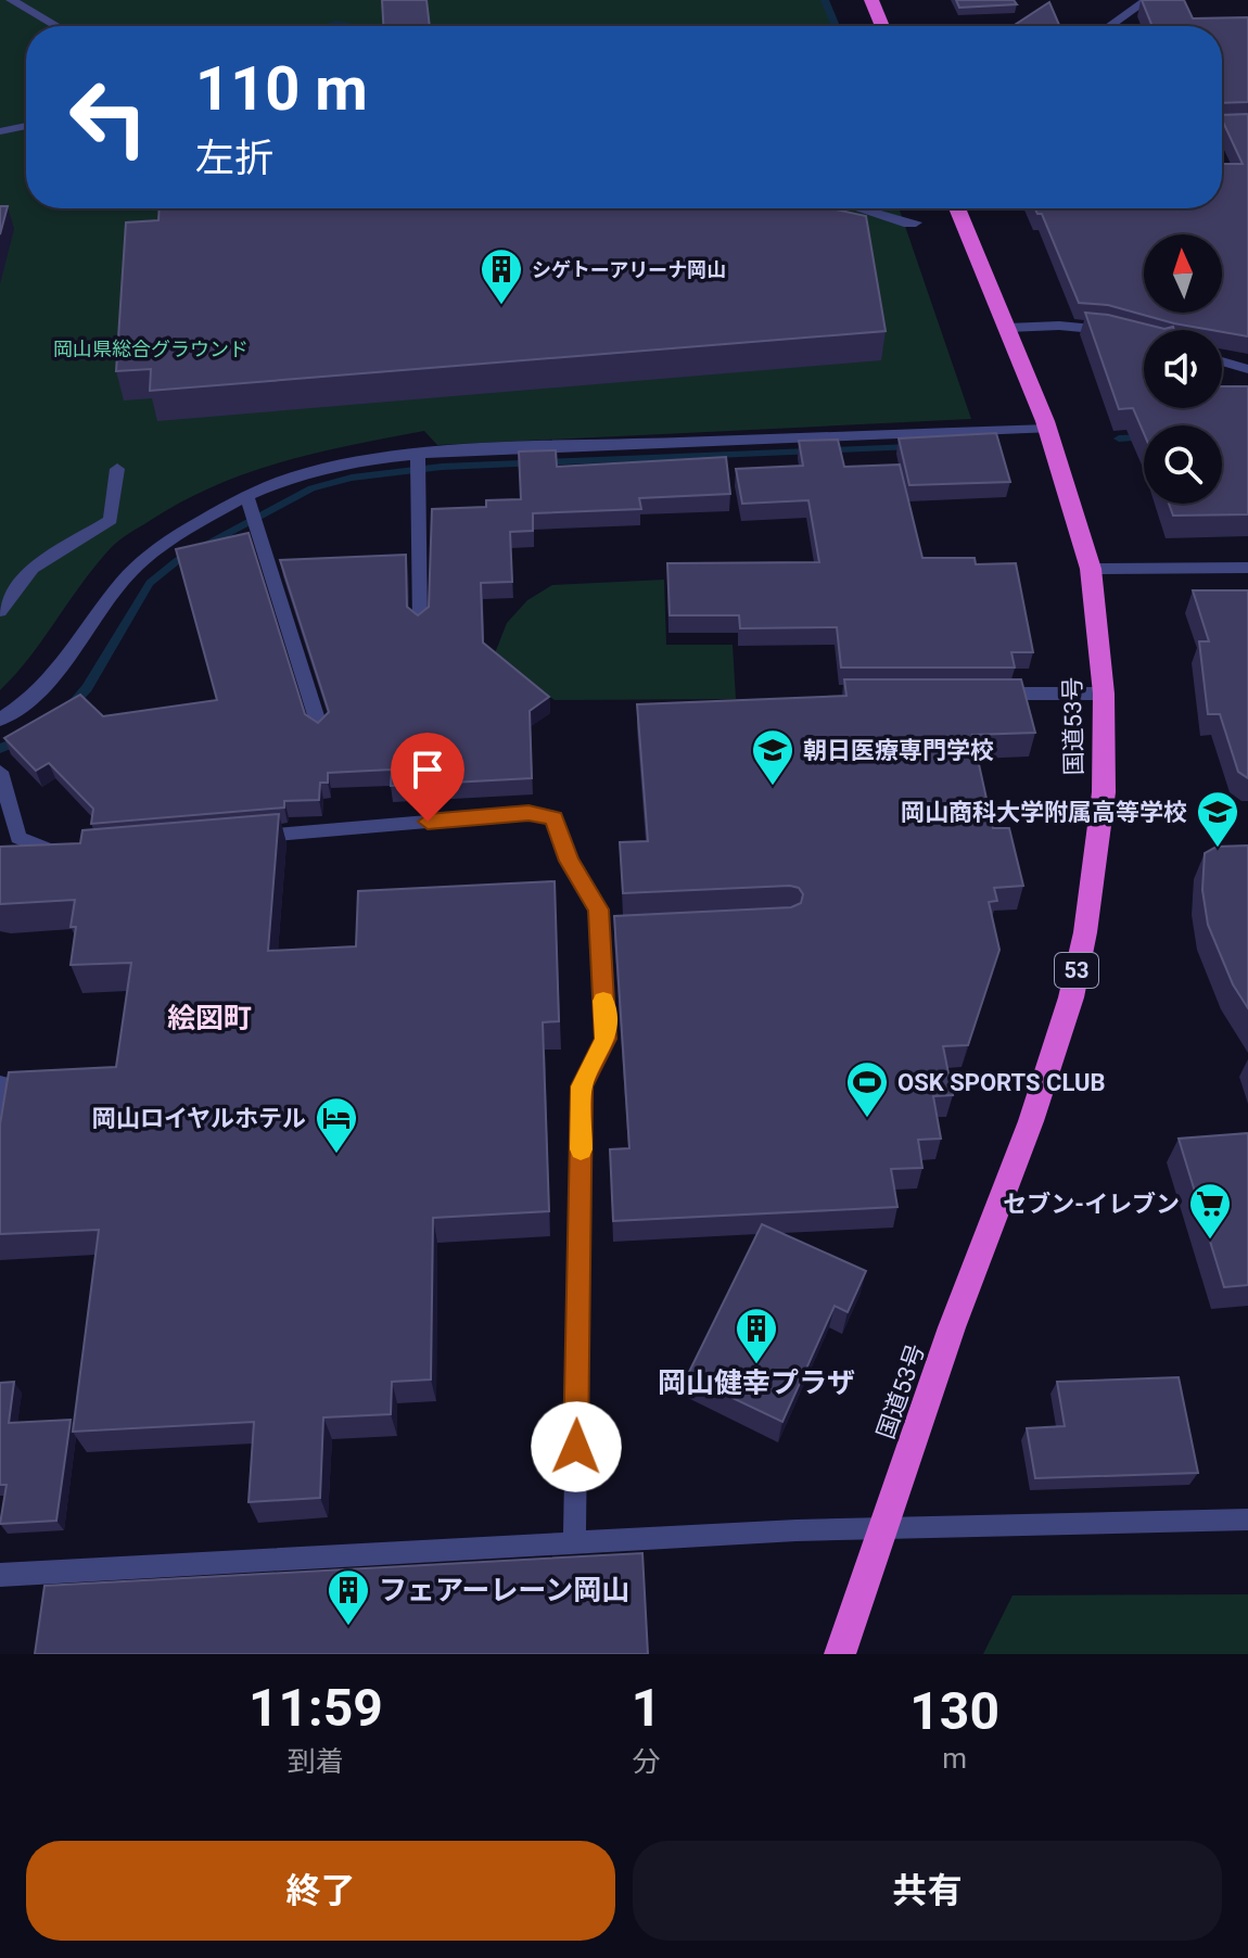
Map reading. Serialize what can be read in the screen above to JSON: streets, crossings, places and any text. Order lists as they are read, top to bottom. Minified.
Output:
{"streets":{"highway":["国道53号","53"]},"districts":["絵図町"],"parks":["岡山県総合グラウンド"],"places":{"building":["シゲトーアリーナ岡山","岡山健幸プラザ","フェアーレーン岡山"],"school or university":["朝日医療専門学校","岡山商科大学附属高等学校"],"sports":["OSK SPORTS CLUB"],"hotel":["岡山ロイヤルホテル"],"supermarket":["セブン-イレブン"]},"north":"top","page":{"turn":["110 m","左折"],"eta":["11:59","到着","1","分","130","m"],"buttons":["終了","共有"]}}
